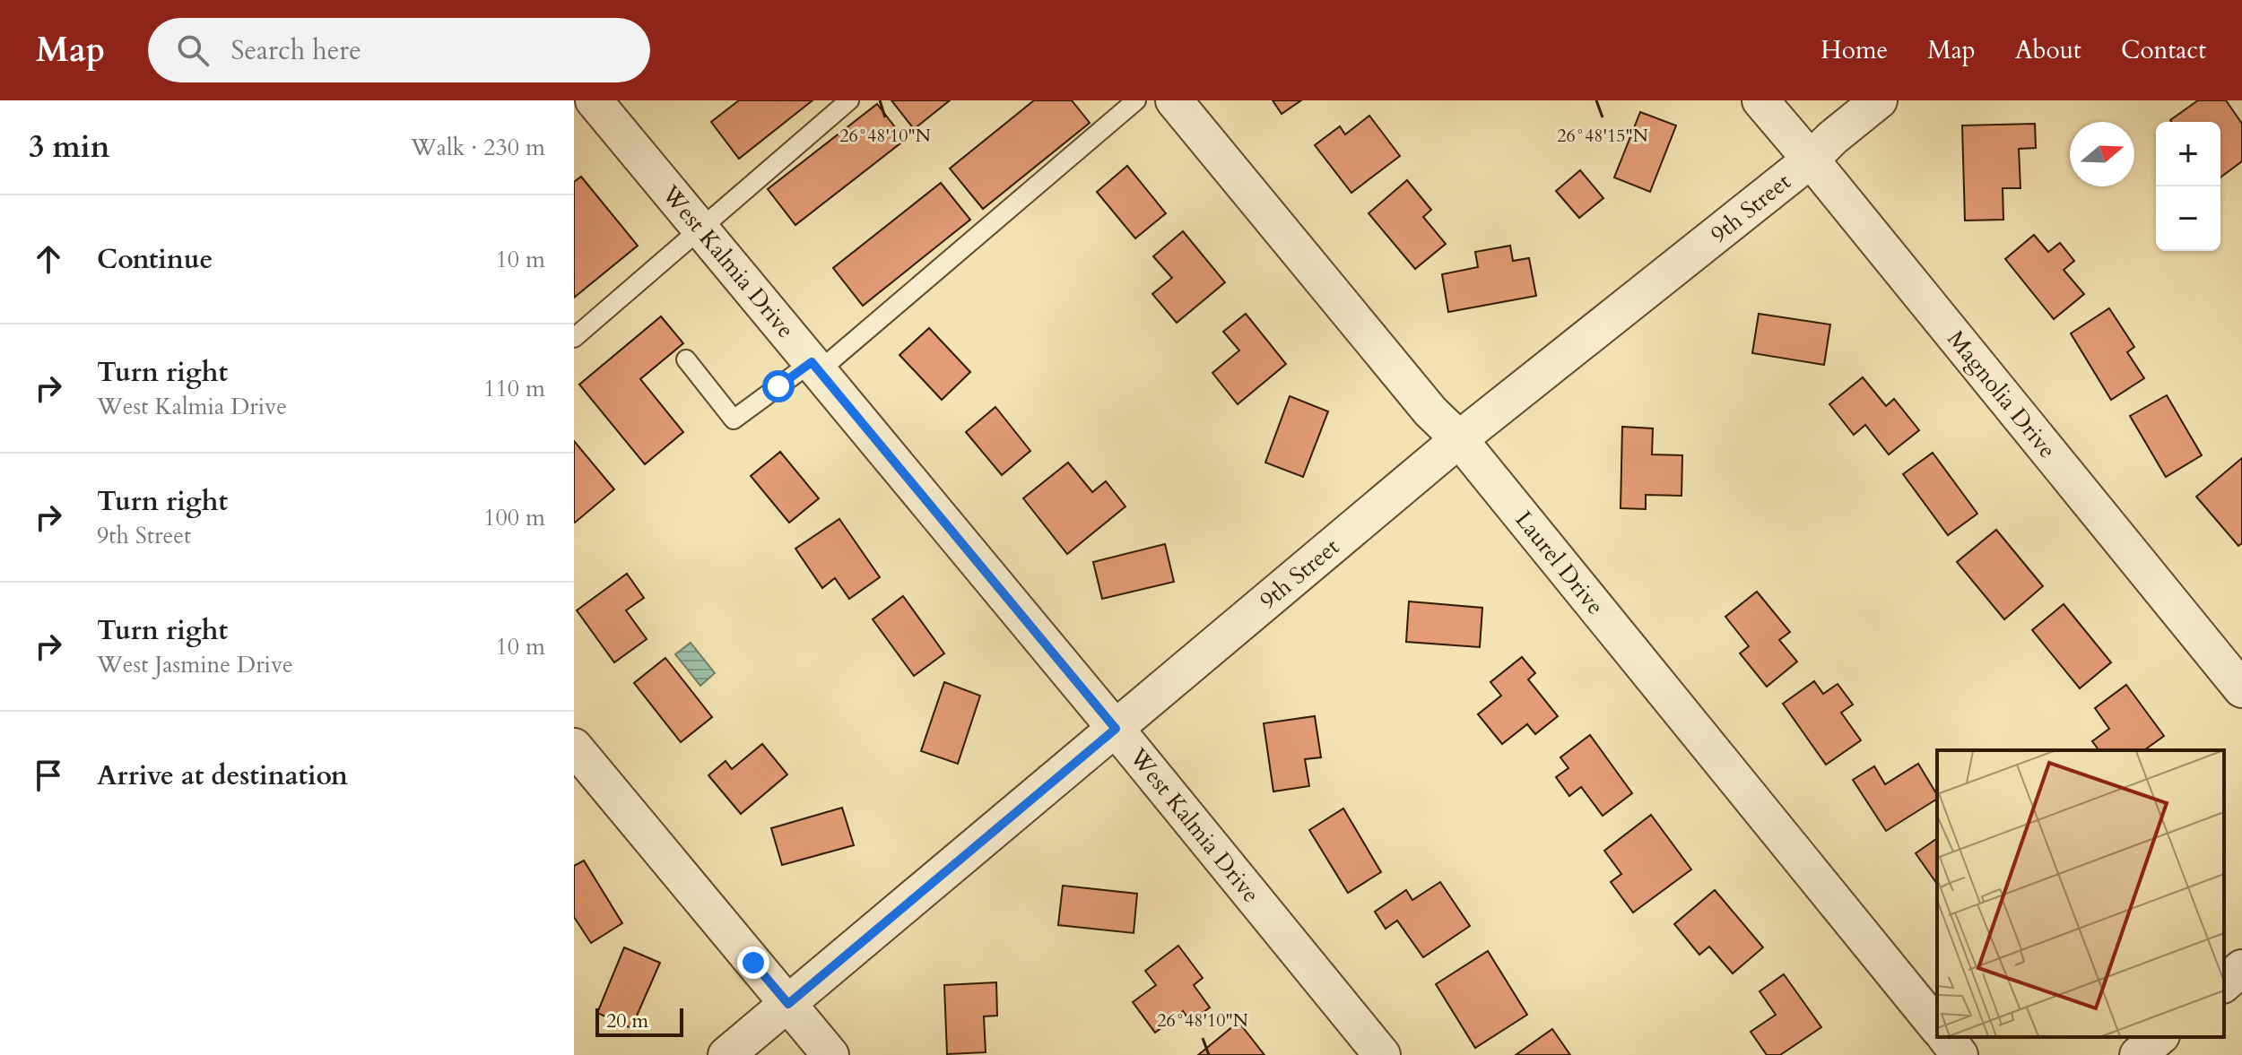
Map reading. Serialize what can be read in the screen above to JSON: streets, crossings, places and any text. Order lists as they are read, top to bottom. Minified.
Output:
{"streets":{"street":["9th Street","West Kalmia Drive","Magnolia Drive","Laurel Drive"]},"crossings":[["9th Street","West Kalmia Drive"],["9th Street","Magnolia Drive"],["9th Street","Laurel Drive"]],"scale_bar":"20 m","north":"right","page":{"header":"Map","search":"Search here","nav":["Home","Map","About","Contact"],"heading":["3 min","Walk · 230 m"],"map_buttons":["+","−"],"list":[["Continue","10 m"],["Turn right","West Kalmia Drive","110 m"],["Turn right","9th Street","100 m"],["Turn right","West Jasmine Drive","10 m"],"Arrive at destination"],"scale":"20 m"},"coordinates":["26°48'10\"N","26°48'15\"N"]}
